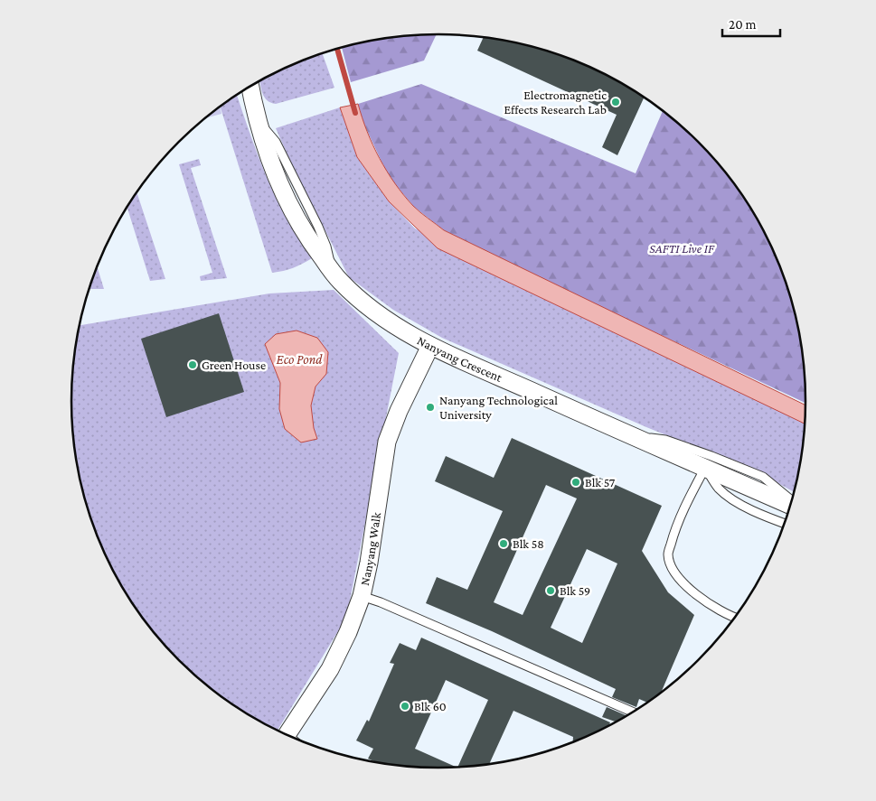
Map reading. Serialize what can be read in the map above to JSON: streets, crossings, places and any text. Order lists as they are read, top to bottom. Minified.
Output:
{"streets":{"street":["Nanyang Crescent","Nanyang Walk"]},"crossings":[["Nanyang Crescent","Nanyang Walk"]],"water":["Eco Pond"],"parks":["SAFTI Live IF"],"places":["Electromagnetic Effects Research Lab","Green House","Nanyang Technological University","Blk 57","Blk 58","Blk 59","Blk 60"],"scale_bar":"20 m"}
